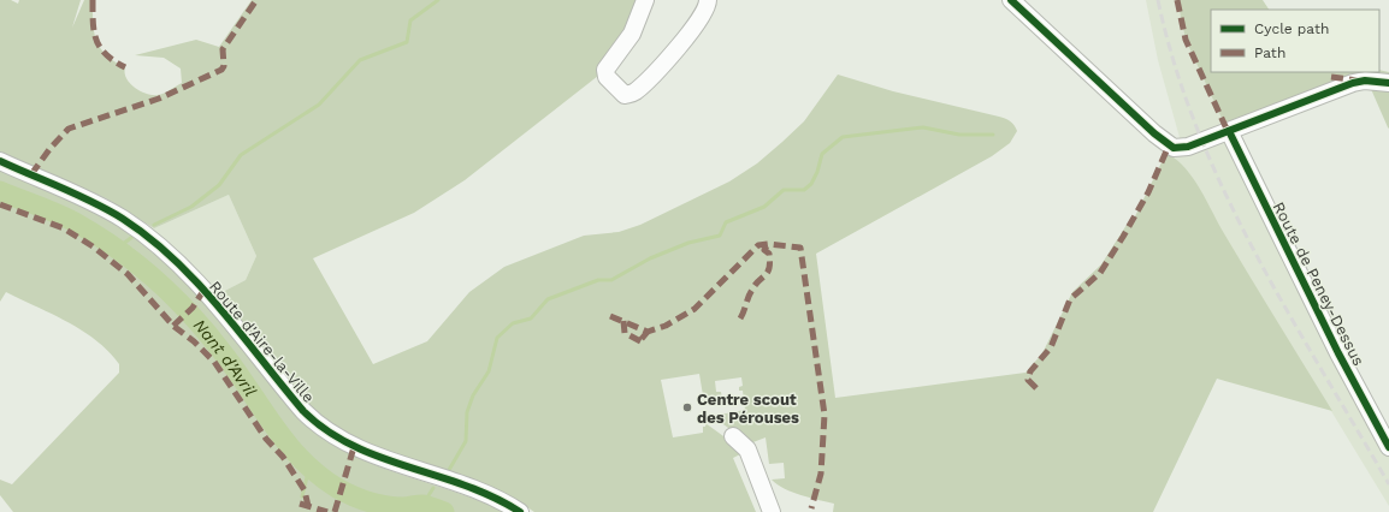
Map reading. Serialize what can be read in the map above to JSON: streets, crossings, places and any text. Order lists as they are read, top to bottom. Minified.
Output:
{"streets":{"street":["Route de Peney-Dessus","Route d'Aire-la-Ville"]},"water":["Nant d'Avril"],"places":["Centre scout des Pérouses"],"legend":["Cycle path","Path"]}
